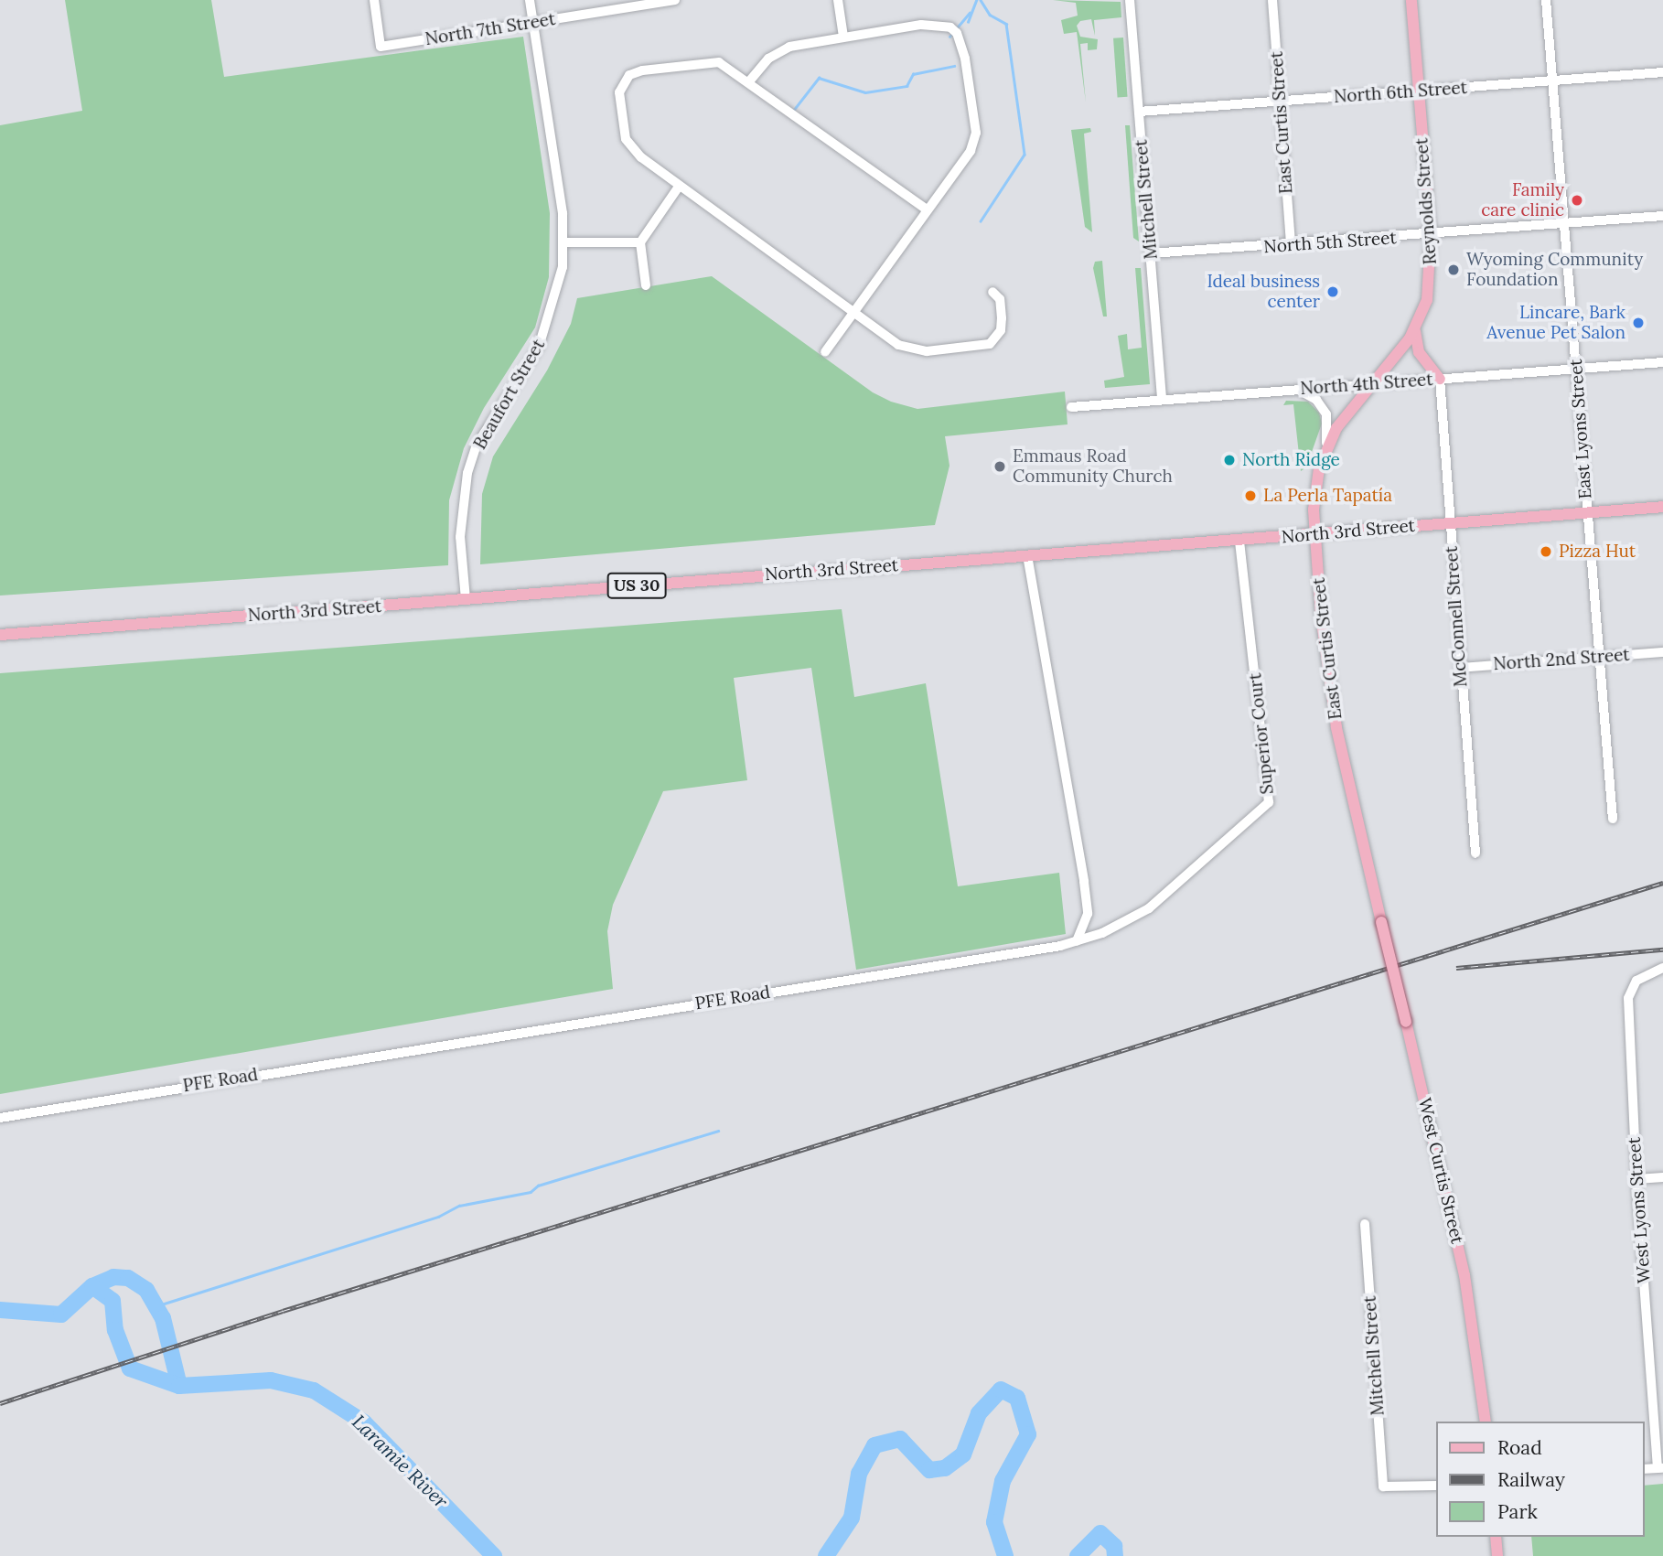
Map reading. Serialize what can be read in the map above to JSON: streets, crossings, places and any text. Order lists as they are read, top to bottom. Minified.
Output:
{"streets":{"main road":["East Curtis Street","Reynolds Street","North 3rd Street","US 30","West Curtis Street"],"street":["North 7th Street","North 6th Street","Mitchell Street","North 5th Street","North 4th Street","Beaufort Street","East Lyons Street","McConnell Street","North 2nd Street","Superior Court","PFE Road","West Lyons Street"]},"crossings":[["North 7th Street","Beaufort Street"],["North 6th Street","East Curtis Street"],["North 6th Street","Mitchell Street"],["North 6th Street","Reynolds Street"],["North 6th Street","East Lyons Street"],["East Curtis Street","Reynolds Street"],["East Curtis Street","North 5th Street"],["East Curtis Street","North 4th Street"],["East Curtis Street","North 3rd Street"],["East Curtis Street","West Curtis Street"],["Mitchell Street","North 5th Street"],["Mitchell Street","North 4th Street"],["Reynolds Street","North 5th Street"],["Reynolds Street","North 4th Street"],["North 5th Street","East Lyons Street"],["North 4th Street","East Lyons Street"],["North 4th Street","McConnell Street"],["Beaufort Street","North 3rd Street"],["East Lyons Street","North 3rd Street"],["East Lyons Street","North 2nd Street"],["North 3rd Street","McConnell Street"],["North 3rd Street","Superior Court"],["McConnell Street","North 2nd Street"],["Superior Court","PFE Road"]],"water":["Laramie River"],"places":["Family care clinic","Wyoming Community Foundation","Ideal business center","Lincare, Bark Avenue Pet Salon","North Ridge","Emmaus Road Community Church","La Perla Tapatía","Pizza Hut"],"legend":["Road","Railway","Park"]}
